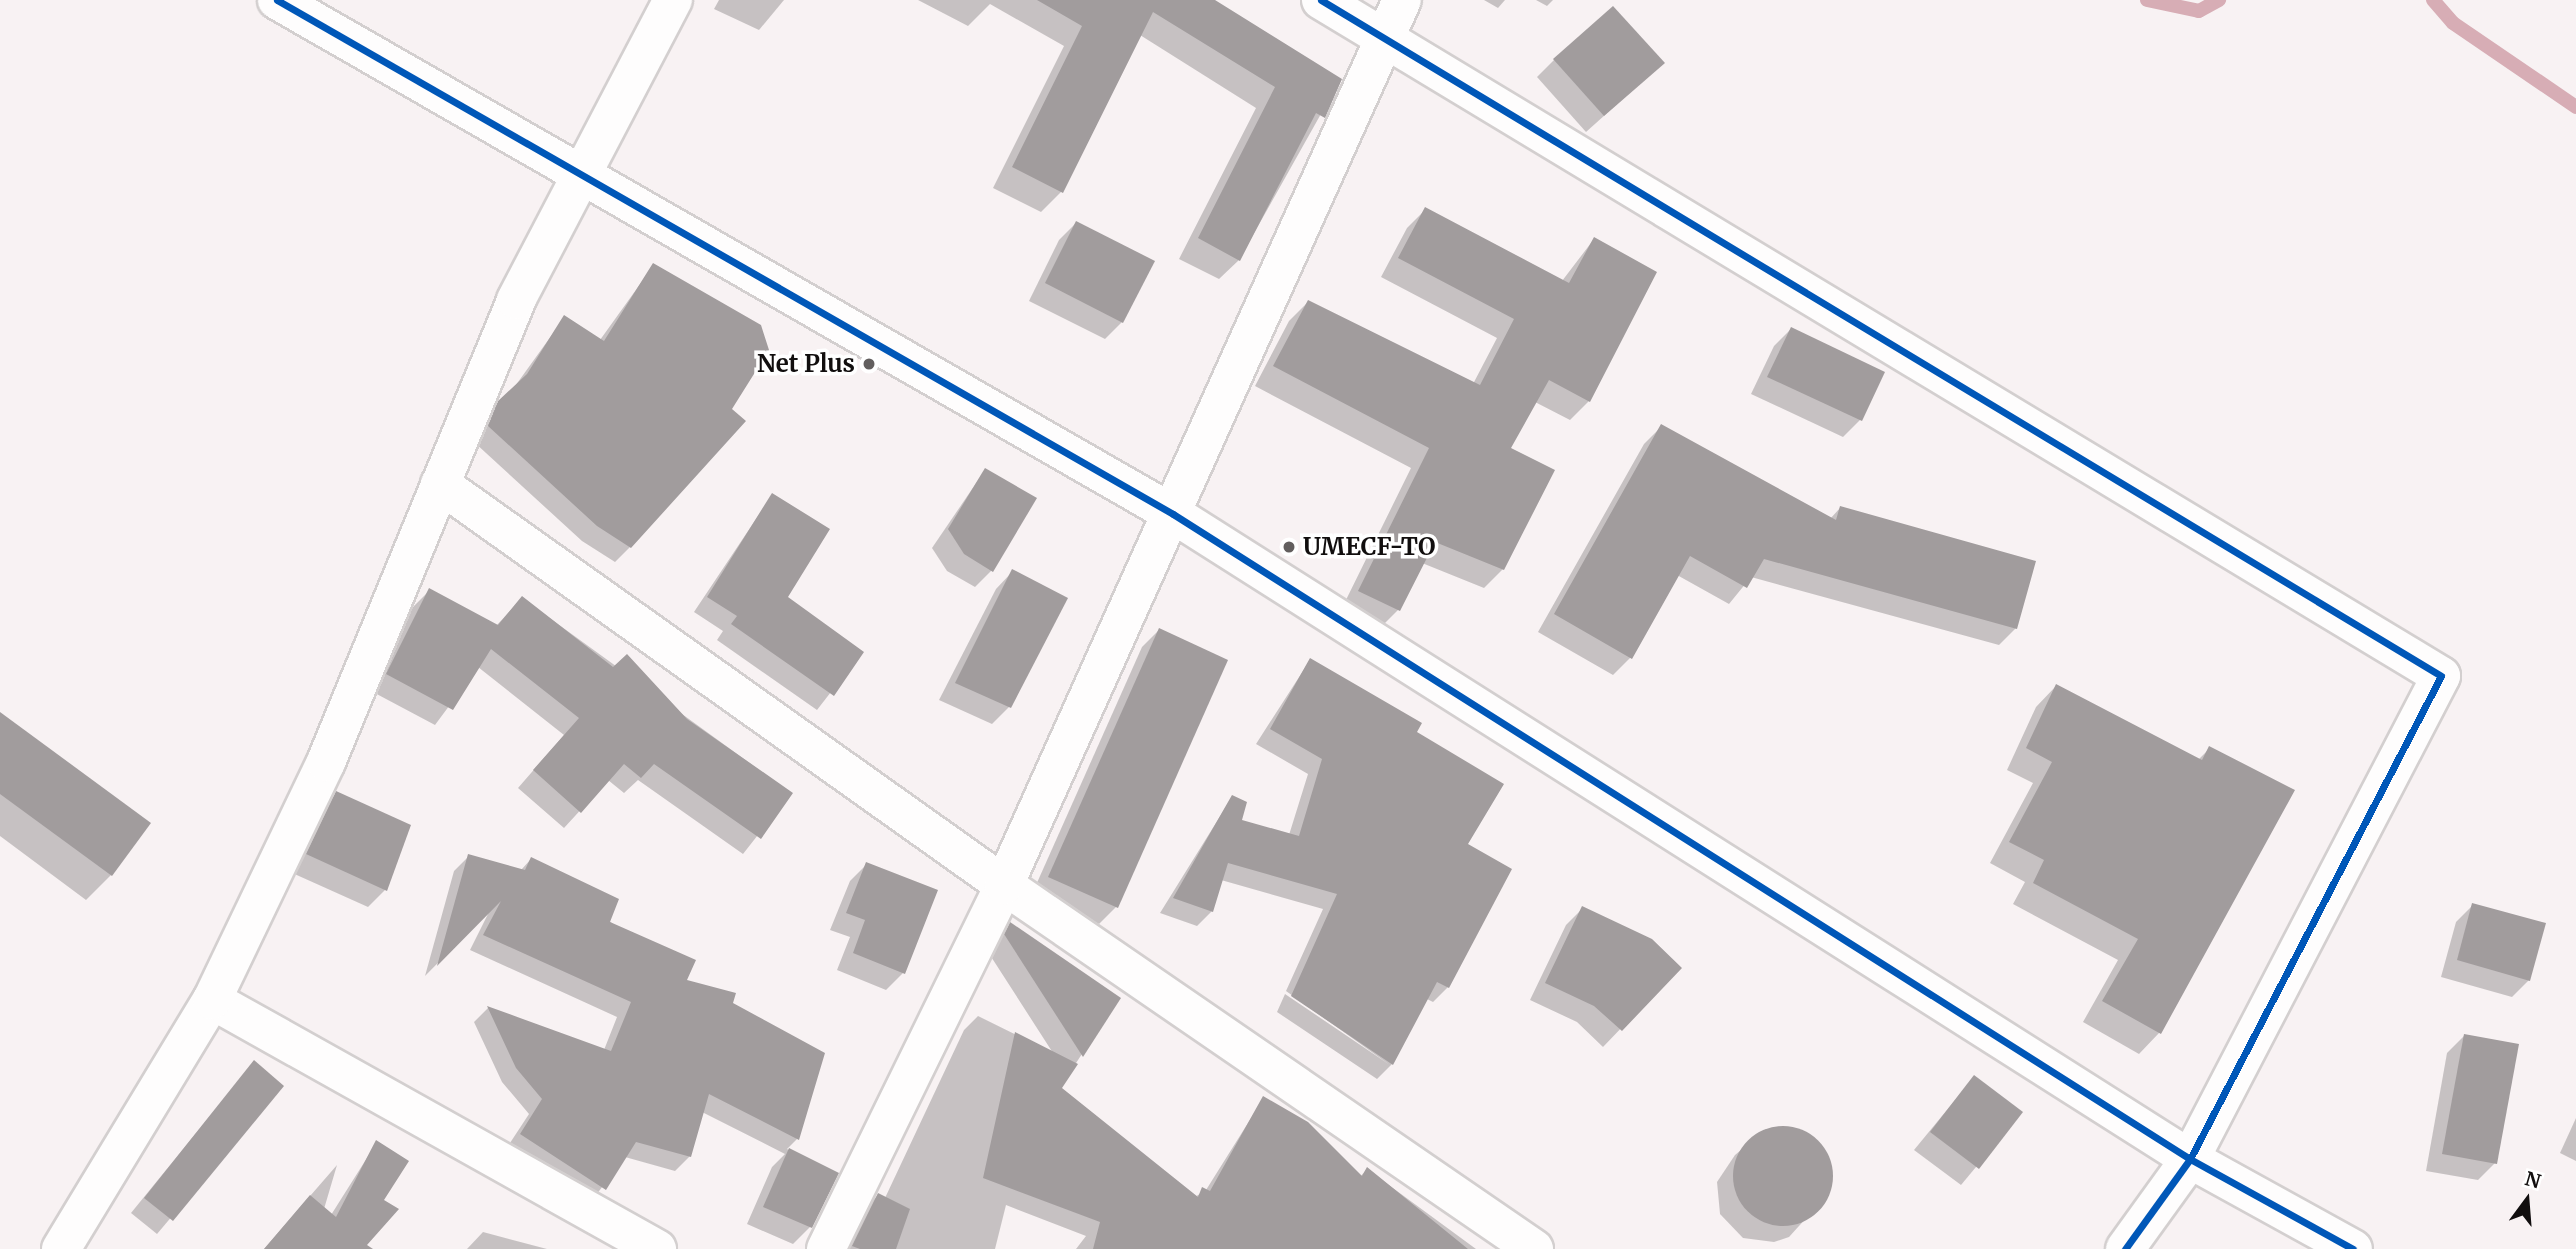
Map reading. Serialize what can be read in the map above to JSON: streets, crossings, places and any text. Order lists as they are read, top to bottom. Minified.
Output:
{"places":["Net Plus","UMECF-TO"],"north":"top"}
